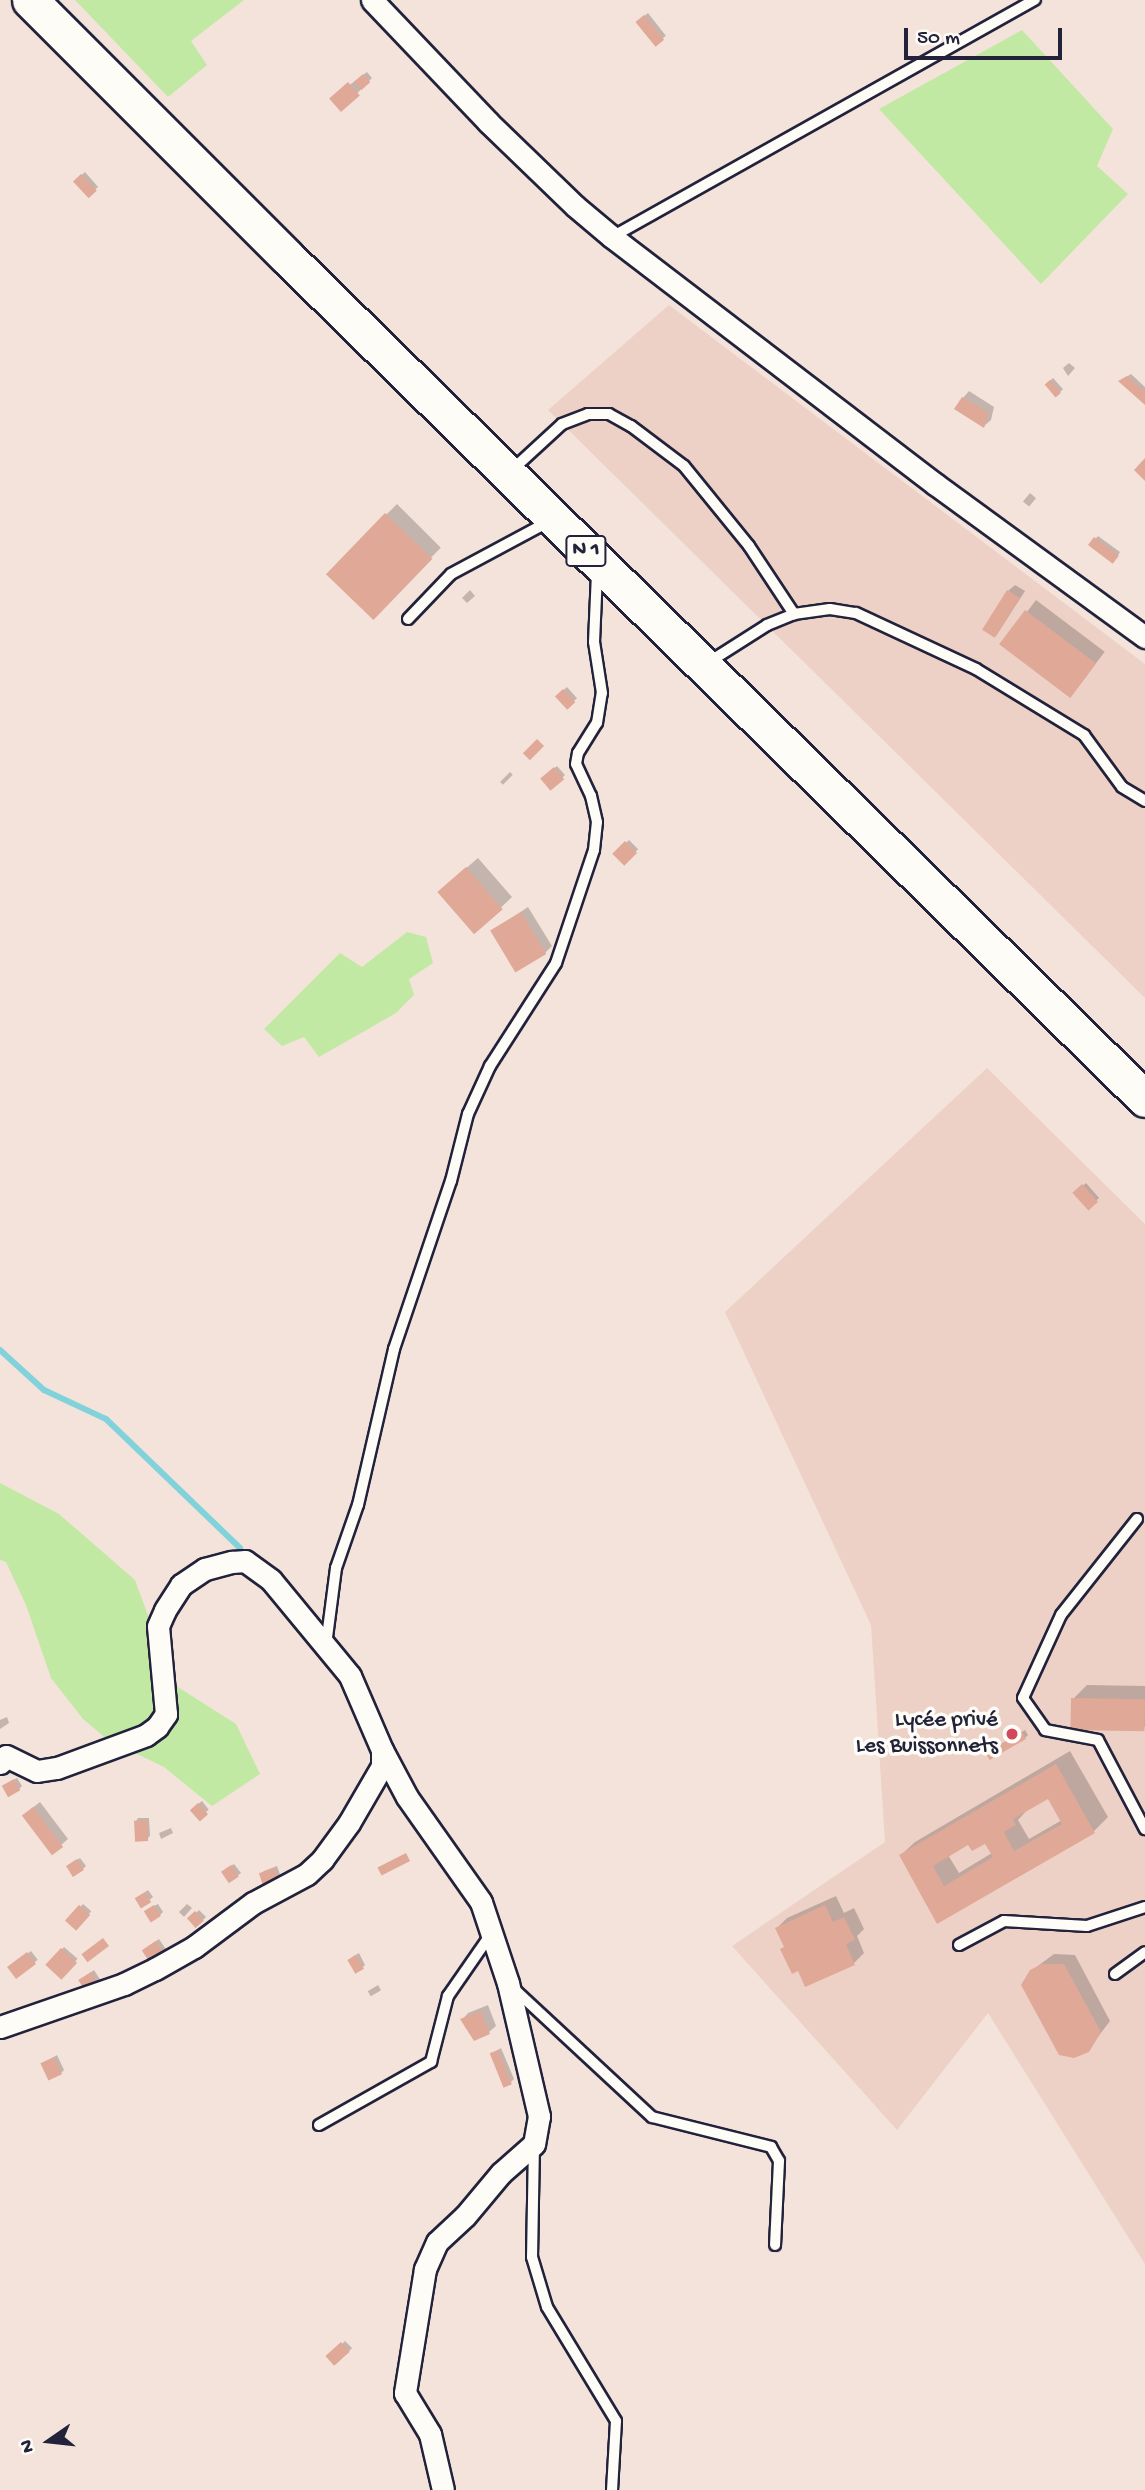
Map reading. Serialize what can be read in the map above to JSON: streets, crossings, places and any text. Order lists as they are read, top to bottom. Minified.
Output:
{"streets":{"highway":["N 1"]},"places":["Lycée privé Les Buissonnets"],"scale_bar":"50 m","north":"left"}
